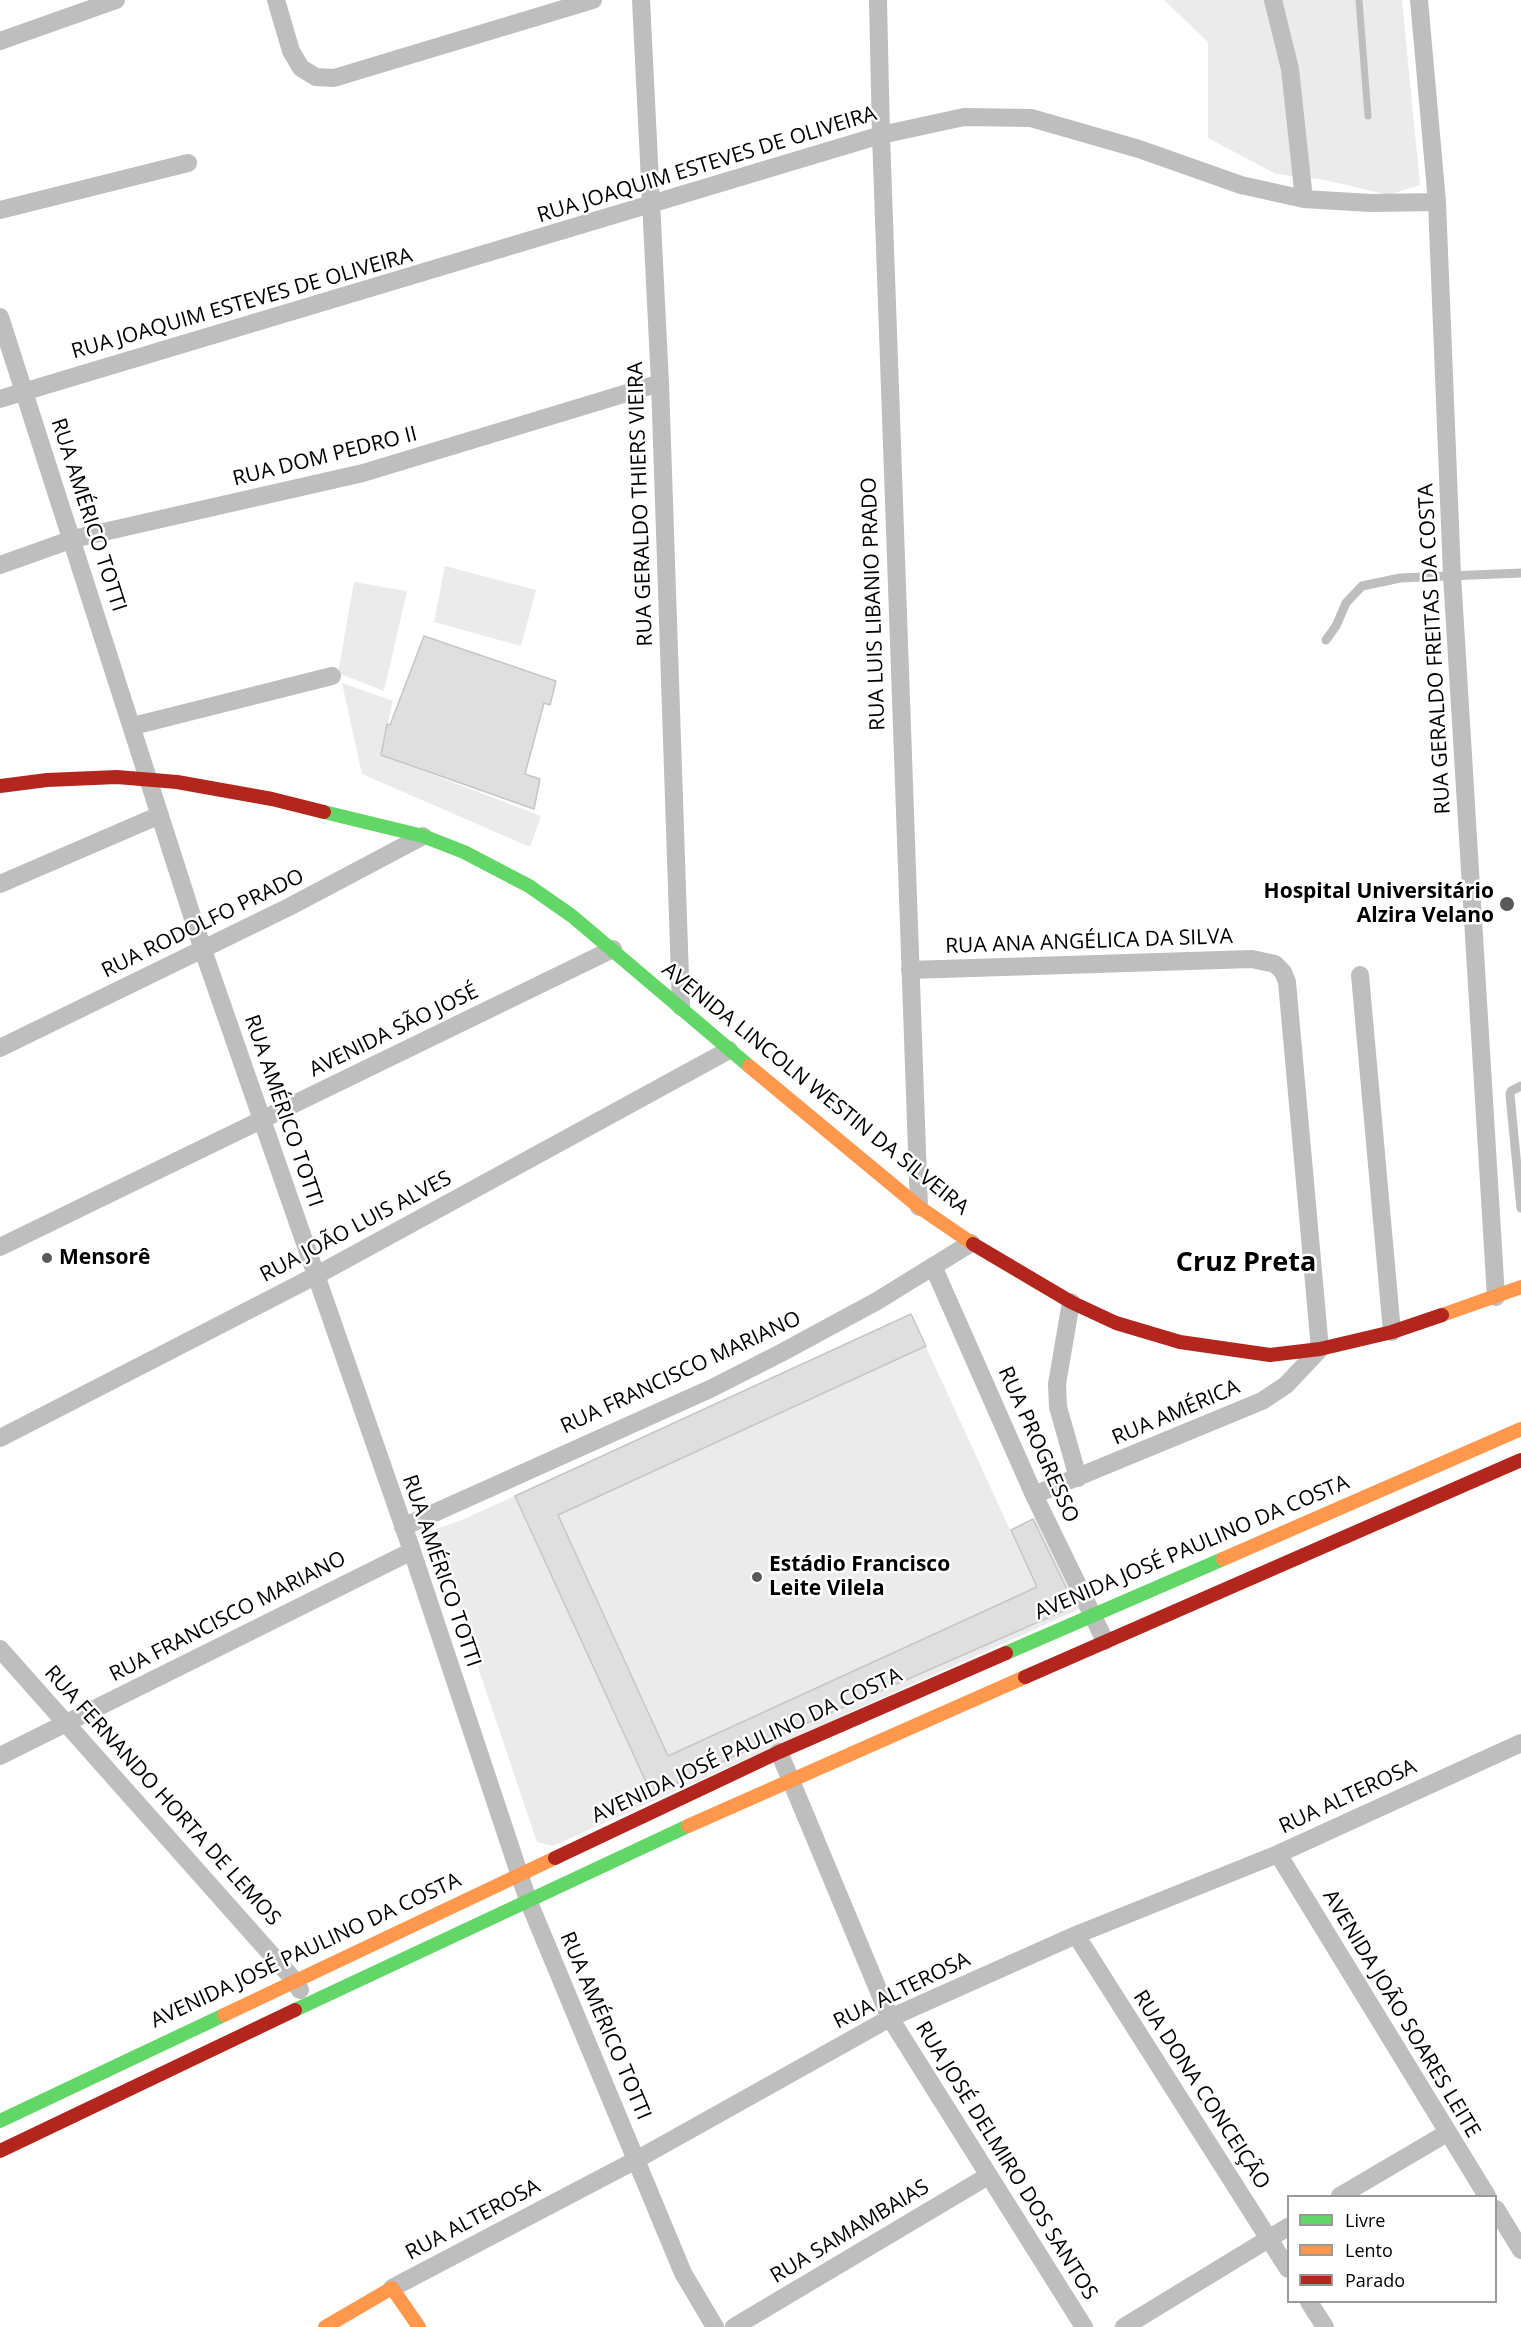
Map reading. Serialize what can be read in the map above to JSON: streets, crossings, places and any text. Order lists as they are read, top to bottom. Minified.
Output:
{"streets":{"main road":["AVENIDA LINCOLN WESTIN DA SILVEIRA","AVENIDA JOSÉ PAULINO DA COSTA","RUA ALTEROSA"],"street":["RUA JOAQUIM ESTEVES DE OLIVEIRA","RUA DOM PEDRO II","RUA GERALDO THIERS VIEIRA","RUA AMÉRICO TOTTI","RUA LUIS LIBANIO PRADO","RUA GERALDO FREITAS DA COSTA","RUA RODOLFO PRADO","RUA ANA ANGÉLICA DA SILVA","AVENIDA SÃO JOSÉ","RUA JOÃO LUIS ALVES","RUA FRANCISCO MARIANO","RUA AMÉRICA","RUA PROGRESSO","RUA FERNANDO HORTA DE LEMOS","AVENIDA JOÃO SOARES LEITE","RUA DONA CONCEIÇÃO","RUA JOSÉ DELMIRO DOS SANTOS","RUA SAMAMBAIAS"]},"crossings":[["RUA JOAQUIM ESTEVES DE OLIVEIRA","RUA GERALDO THIERS VIEIRA"],["RUA JOAQUIM ESTEVES DE OLIVEIRA","RUA AMÉRICO TOTTI"],["RUA JOAQUIM ESTEVES DE OLIVEIRA","RUA LUIS LIBANIO PRADO"],["RUA JOAQUIM ESTEVES DE OLIVEIRA","RUA GERALDO FREITAS DA COSTA"],["RUA DOM PEDRO II","RUA GERALDO THIERS VIEIRA"],["RUA DOM PEDRO II","RUA AMÉRICO TOTTI"],["RUA GERALDO THIERS VIEIRA","AVENIDA LINCOLN WESTIN DA SILVEIRA"],["RUA AMÉRICO TOTTI","RUA RODOLFO PRADO"],["RUA AMÉRICO TOTTI","AVENIDA SÃO JOSÉ"],["RUA AMÉRICO TOTTI","AVENIDA LINCOLN WESTIN DA SILVEIRA"],["RUA AMÉRICO TOTTI","RUA JOÃO LUIS ALVES"],["RUA AMÉRICO TOTTI","RUA FRANCISCO MARIANO"],["RUA AMÉRICO TOTTI","AVENIDA JOSÉ PAULINO DA COSTA"],["RUA AMÉRICO TOTTI","RUA ALTEROSA"],["RUA LUIS LIBANIO PRADO","RUA ANA ANGÉLICA DA SILVA"],["RUA LUIS LIBANIO PRADO","AVENIDA LINCOLN WESTIN DA SILVEIRA"],["RUA GERALDO FREITAS DA COSTA","AVENIDA LINCOLN WESTIN DA SILVEIRA"],["RUA RODOLFO PRADO","AVENIDA LINCOLN WESTIN DA SILVEIRA"],["RUA ANA ANGÉLICA DA SILVA","AVENIDA LINCOLN WESTIN DA SILVEIRA"],["RUA ANA ANGÉLICA DA SILVA","RUA AMÉRICA"],["AVENIDA SÃO JOSÉ","AVENIDA LINCOLN WESTIN DA SILVEIRA"],["AVENIDA LINCOLN WESTIN DA SILVEIRA","RUA JOÃO LUIS ALVES"],["AVENIDA LINCOLN WESTIN DA SILVEIRA","RUA FRANCISCO MARIANO"],["AVENIDA LINCOLN WESTIN DA SILVEIRA","RUA AMÉRICA"],["RUA FRANCISCO MARIANO","RUA PROGRESSO"],["RUA FRANCISCO MARIANO","RUA FERNANDO HORTA DE LEMOS"],["RUA AMÉRICA","RUA PROGRESSO"],["RUA PROGRESSO","AVENIDA JOSÉ PAULINO DA COSTA"],["AVENIDA JOSÉ PAULINO DA COSTA","RUA FERNANDO HORTA DE LEMOS"],["AVENIDA JOSÉ PAULINO DA COSTA","RUA JOSÉ DELMIRO DOS SANTOS"],["RUA ALTEROSA","AVENIDA JOÃO SOARES LEITE"],["RUA ALTEROSA","RUA DONA CONCEIÇÃO"],["RUA ALTEROSA","RUA JOSÉ DELMIRO DOS SANTOS"],["RUA JOSÉ DELMIRO DOS SANTOS","RUA SAMAMBAIAS"]],"districts":["Cruz Preta"],"places":["Hospital Universitário Alzira Velano","Mensorê","Estádio Francisco Leite Vilela"],"legend":["Livre","Lento","Parado"]}
